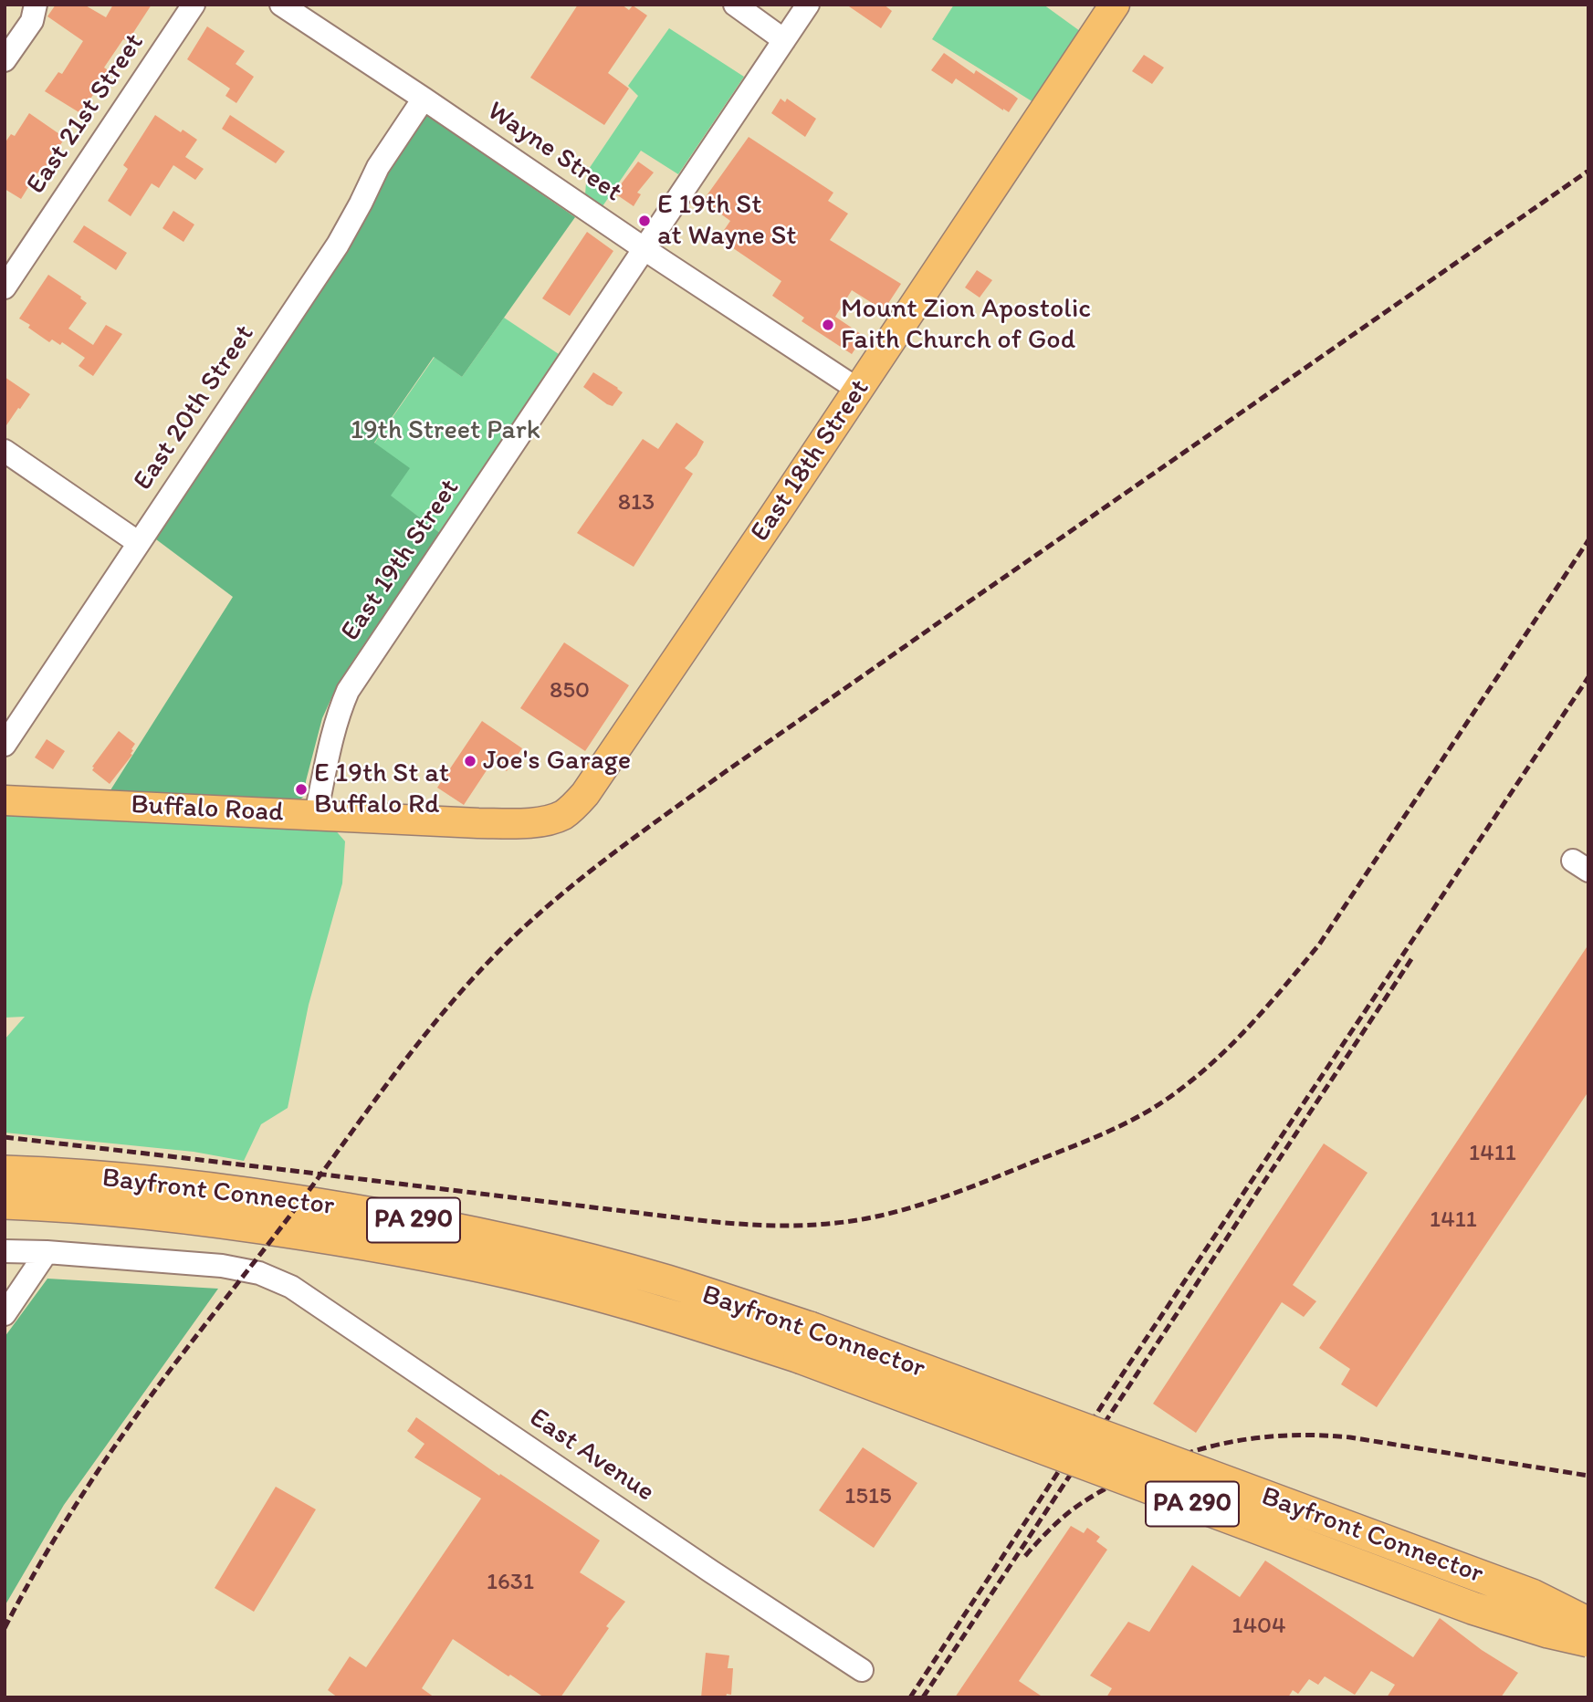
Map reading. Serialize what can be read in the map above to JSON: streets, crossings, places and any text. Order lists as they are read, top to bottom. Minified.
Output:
{"streets":{"highway":["Bayfront Connector","PA 290"],"main road":["East 18th Street","Buffalo Road"],"street":["East 21st Street","Wayne Street","East 20th Street","East 19th Street","East Avenue"]},"crossings":[["Wayne Street","East 20th Street"],["Wayne Street","East 18th Street"],["Wayne Street","East 19th Street"],["East 18th Street","Buffalo Road"],["East 19th Street","Buffalo Road"]],"parks":["19th Street Park"],"places":["E 19th St at Wayne St","Mount Zion Apostolic Faith Church of God","Joe's Garage","E 19th St at Buffalo Rd"],"house_numbers":["813","850","1411","1411","1515","1631","1404"]}
